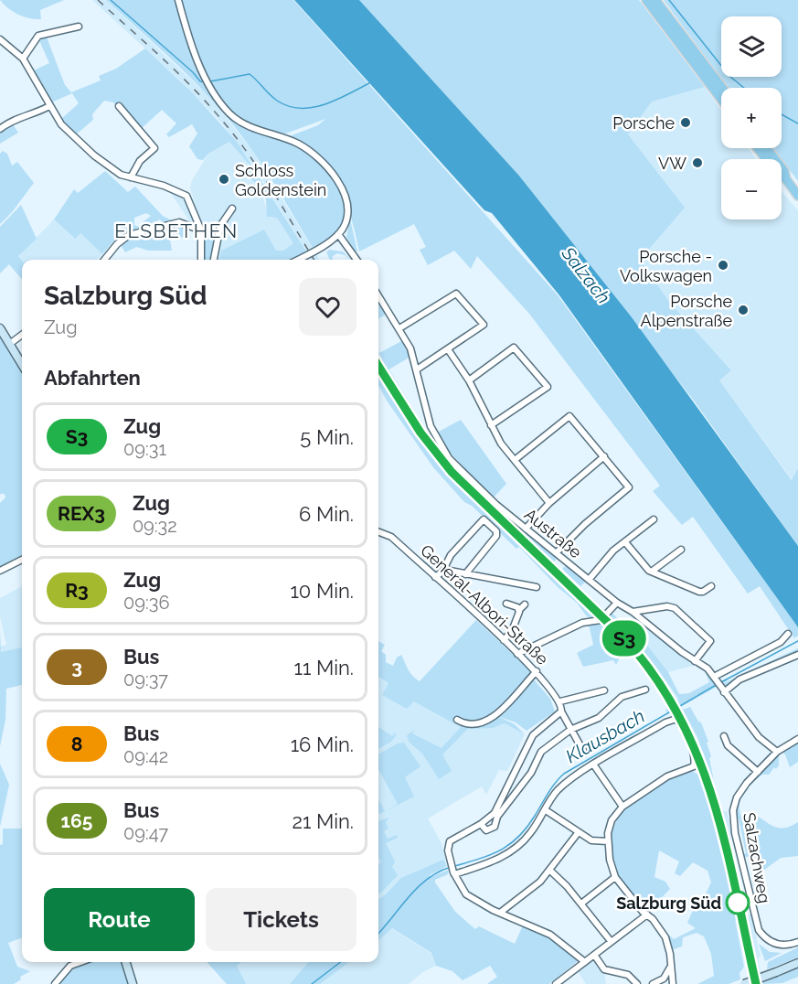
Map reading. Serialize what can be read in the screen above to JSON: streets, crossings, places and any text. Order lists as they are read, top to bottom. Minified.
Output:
{"streets":{"street":["Austraße","General-Albori-Straße","Salzachweg"]},"crossings":[["Austraße","Salzachweg"]],"districts":["ELSBETHEN"],"water":["Salzach","Klausbach"],"places":["Porsche","VW","Schloss Goldenstein","Porsche - Volkswagen","Porsche Alpenstraße","Salzburg Süd"],"page":{"on_map":"S3","map_buttons":["+","−"],"heading":[["Salzburg Süd","Zug"],"Abfahrten"],"list":[{"mark":"S3","name":"Zug","note":"09:31","value":"5 Min."},{"mark":"REX3","name":"Zug","note":"09:32","value":"6 Min."},{"mark":"R3","name":"Zug","note":"09:36","value":"10 Min."},{"mark":"3","name":"Bus","note":"09:37","value":"11 Min."},{"mark":"8","name":"Bus","note":"09:42","value":"16 Min."},{"mark":"165","name":"Bus","note":"09:47","value":"21 Min."}],"buttons":["Route","Tickets"]}}
